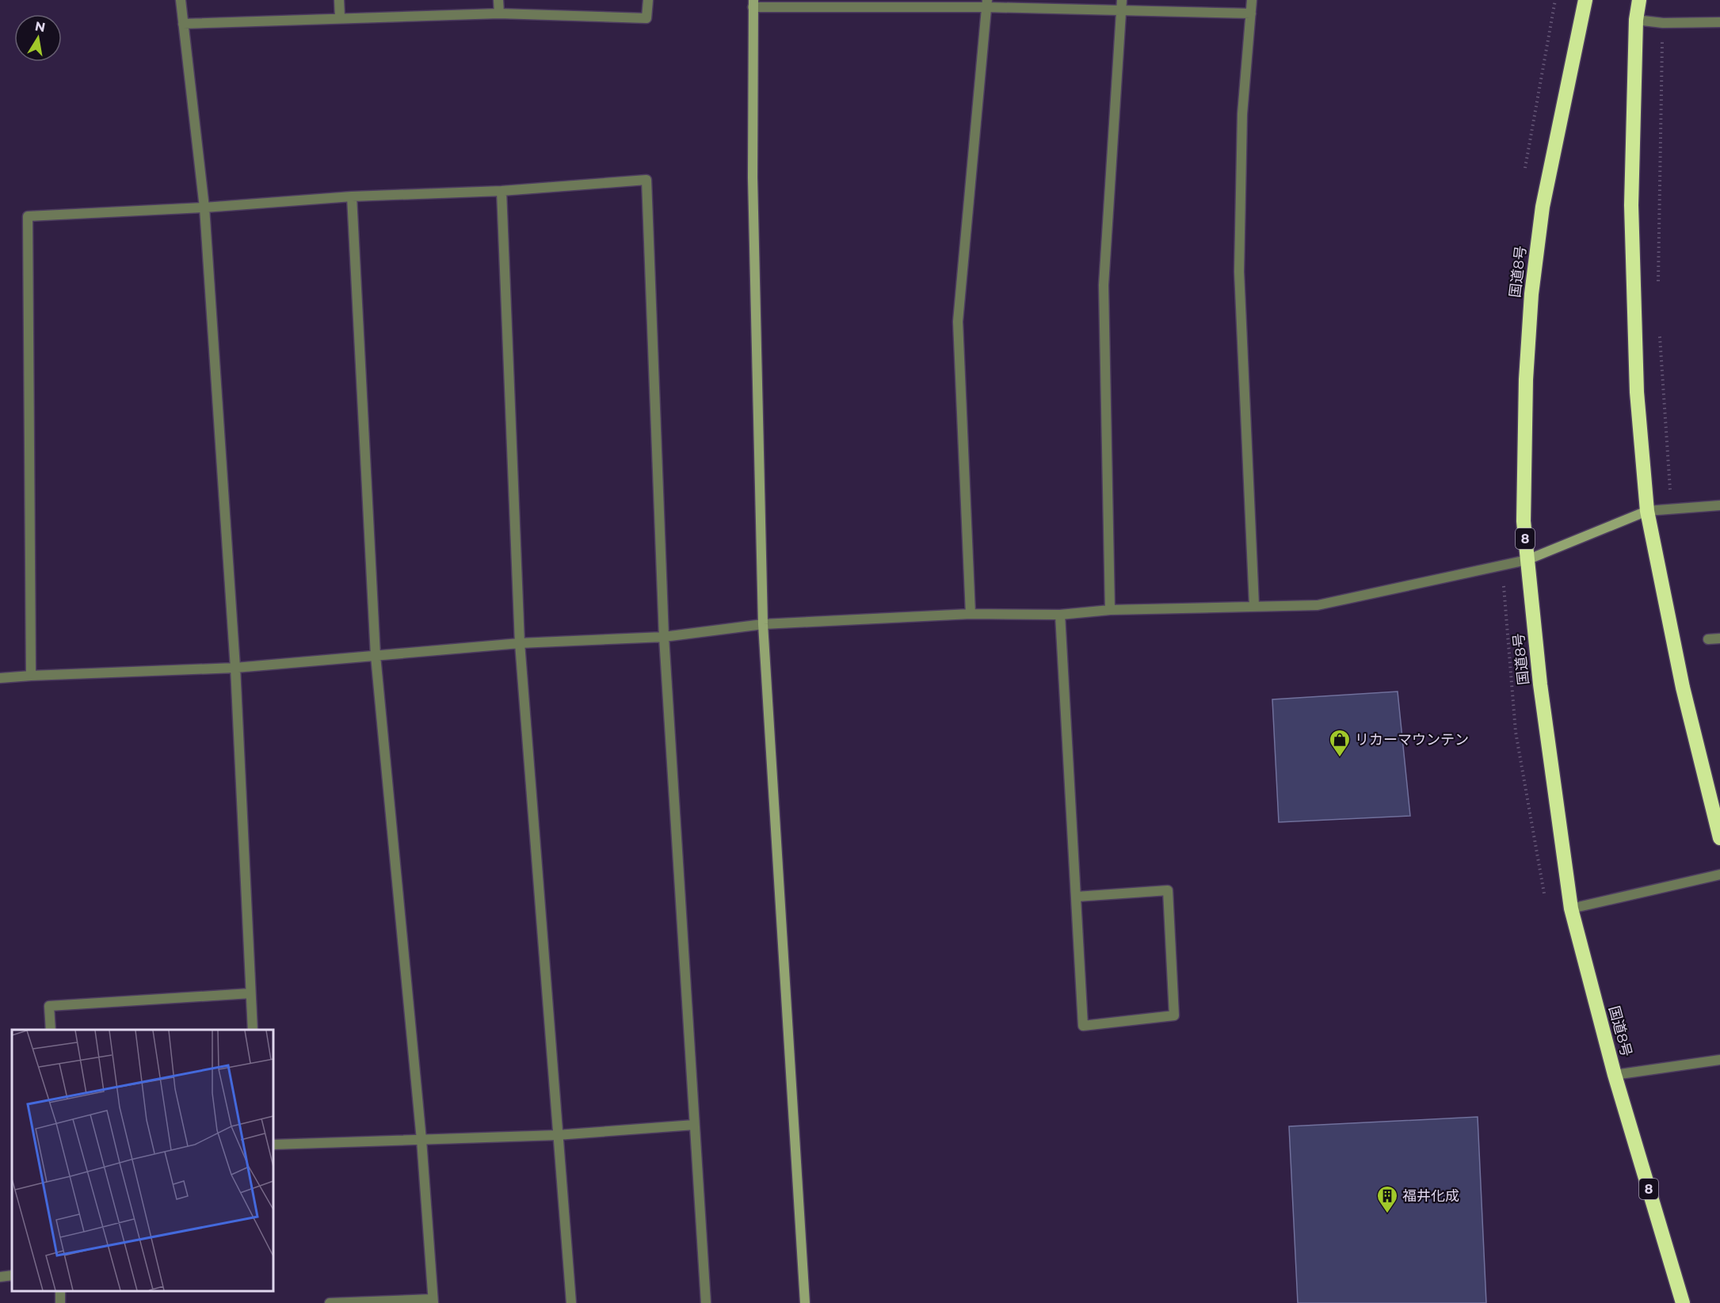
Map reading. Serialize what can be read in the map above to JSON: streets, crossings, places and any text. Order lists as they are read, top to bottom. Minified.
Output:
{"streets":{"highway":["国道8号","8"]},"places":{"shop":["リカーマウンテン"],"building":["福井化成"]},"north":"top"}
